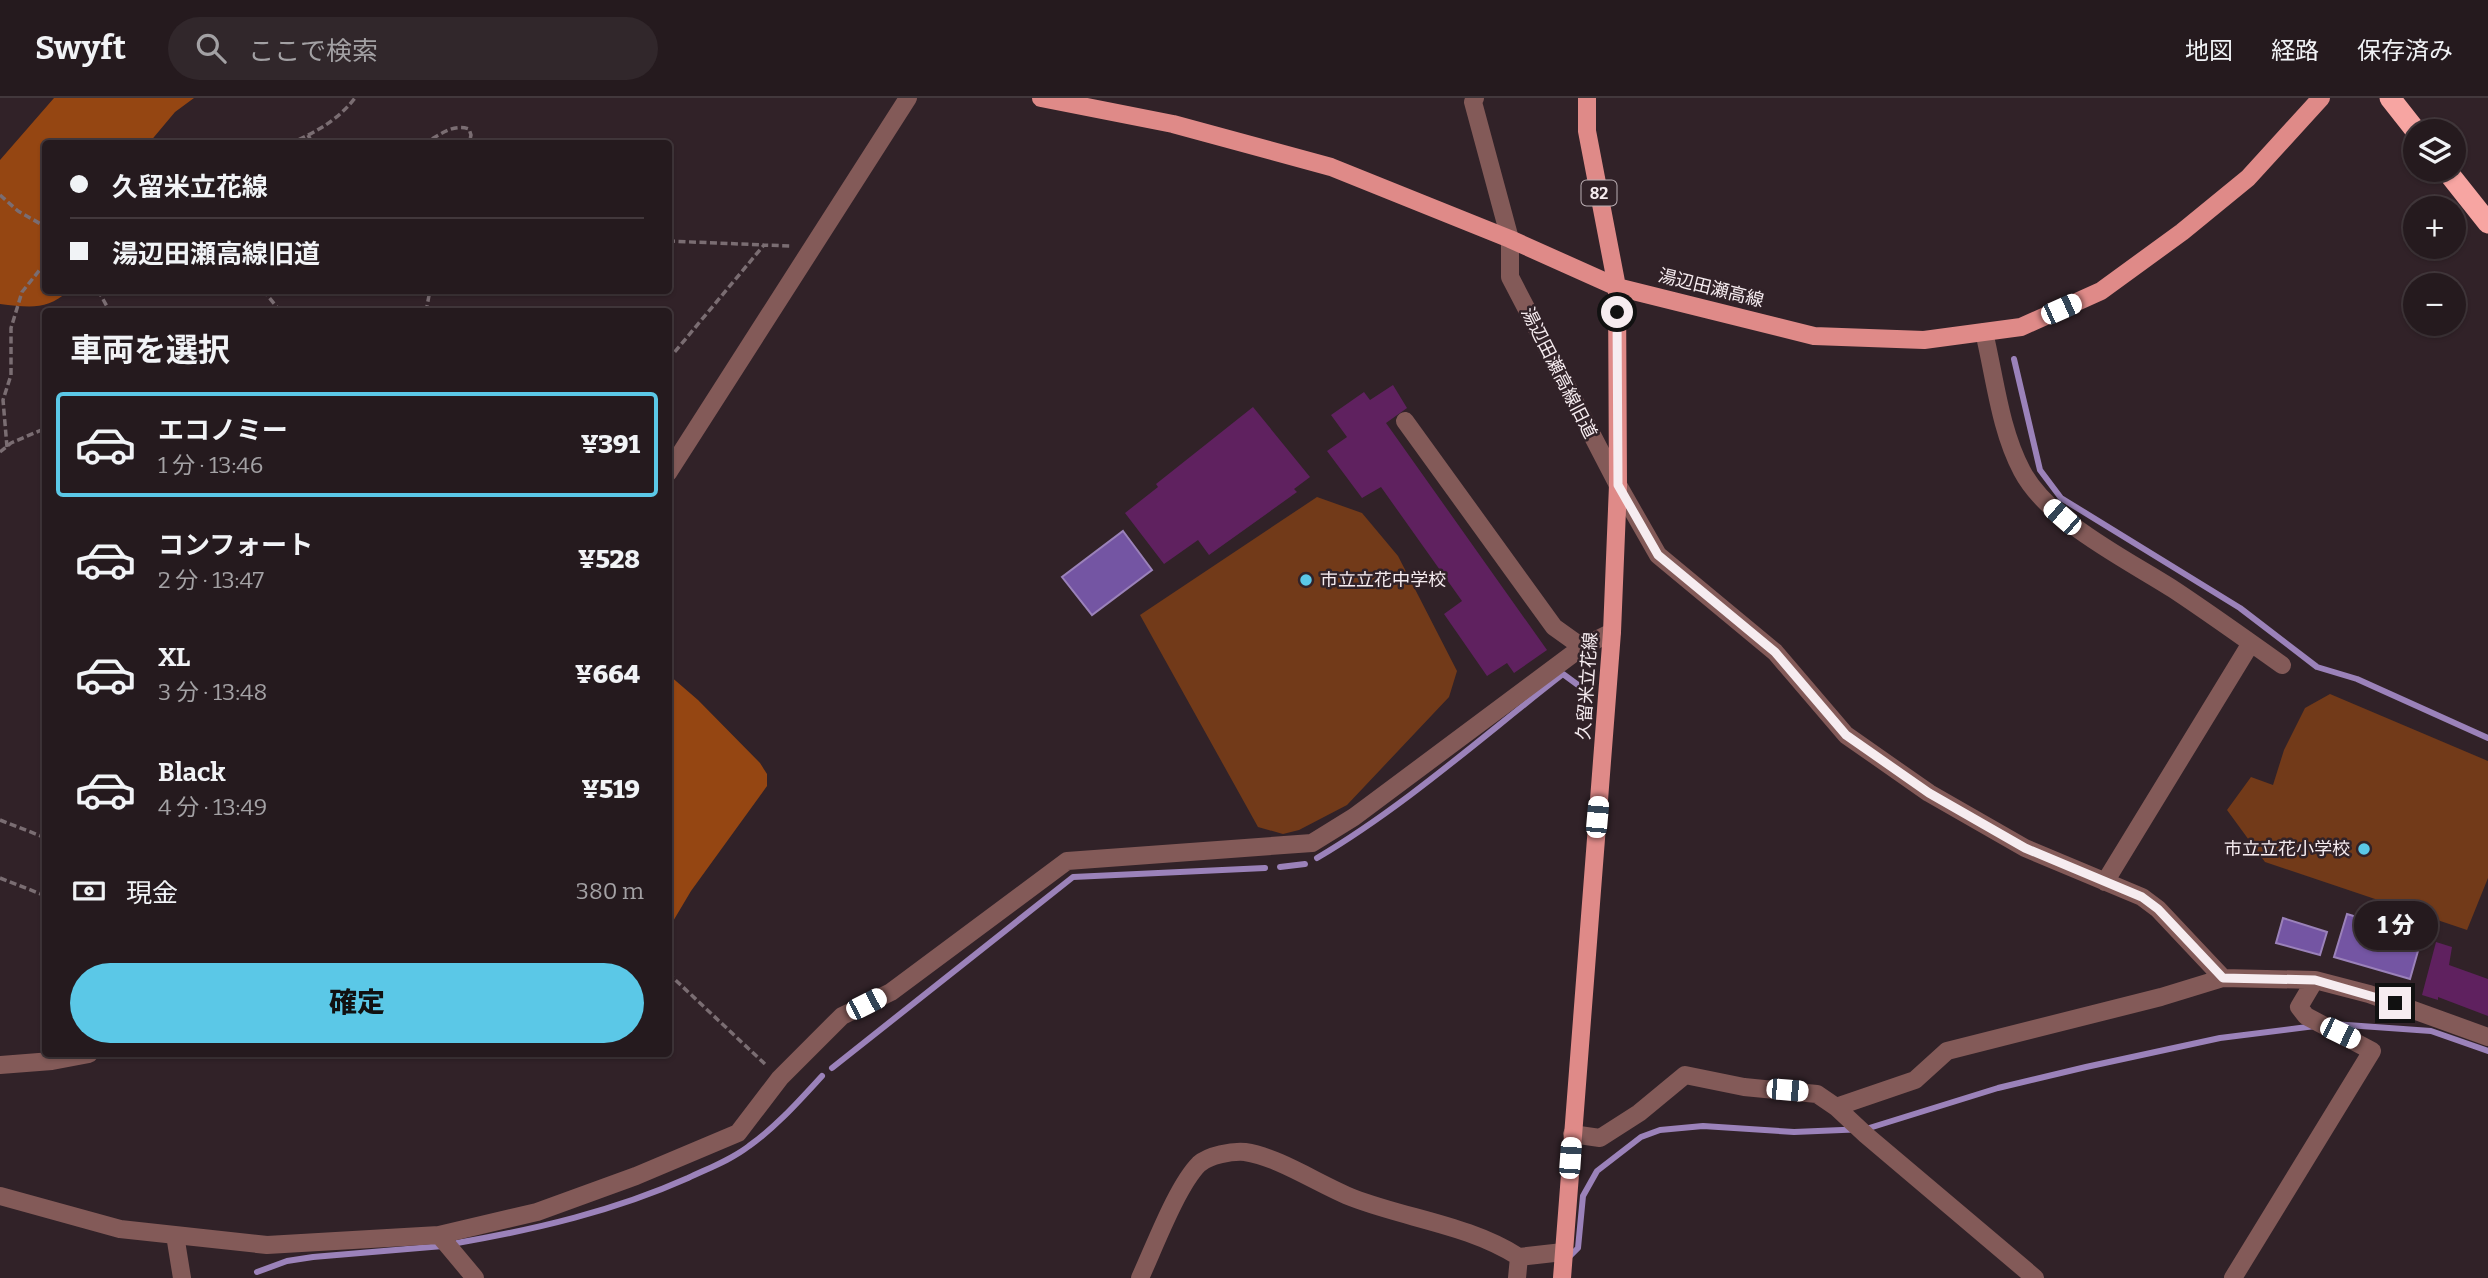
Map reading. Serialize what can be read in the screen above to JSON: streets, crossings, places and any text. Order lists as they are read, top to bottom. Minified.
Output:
{"streets":{"main road":["82","湯辺田瀬高線","久留米立花線"],"street":["湯辺田瀬高線旧道"]},"crossings":[["湯辺田瀬高線","湯辺田瀬高線旧道"],["湯辺田瀬高線","久留米立花線"],["湯辺田瀬高線旧道","久留米立花線"]],"places":["市立立花中学校","市立立花小学校"],"page":{"header":"Swyft","search":"ここで検索","nav":["地図","経路","保存済み"],"map_buttons":["+","−"],"banner":["久留米立花線","湯辺田瀬高線旧道"],"heading":"車両を選択","list":[{"name":"エコノミー","note":"1 分 · 13:46","value":"¥391"},{"name":"コンフォート","note":"2 分 · 13:47","value":"¥528"},{"name":"XL","note":"3 分 · 13:48","value":"¥664"},{"name":"Black","note":"4 分 · 13:49","value":"¥519"}],"pay":["現金","380 m"],"bubble":"1 分","buttons":"確定"}}
